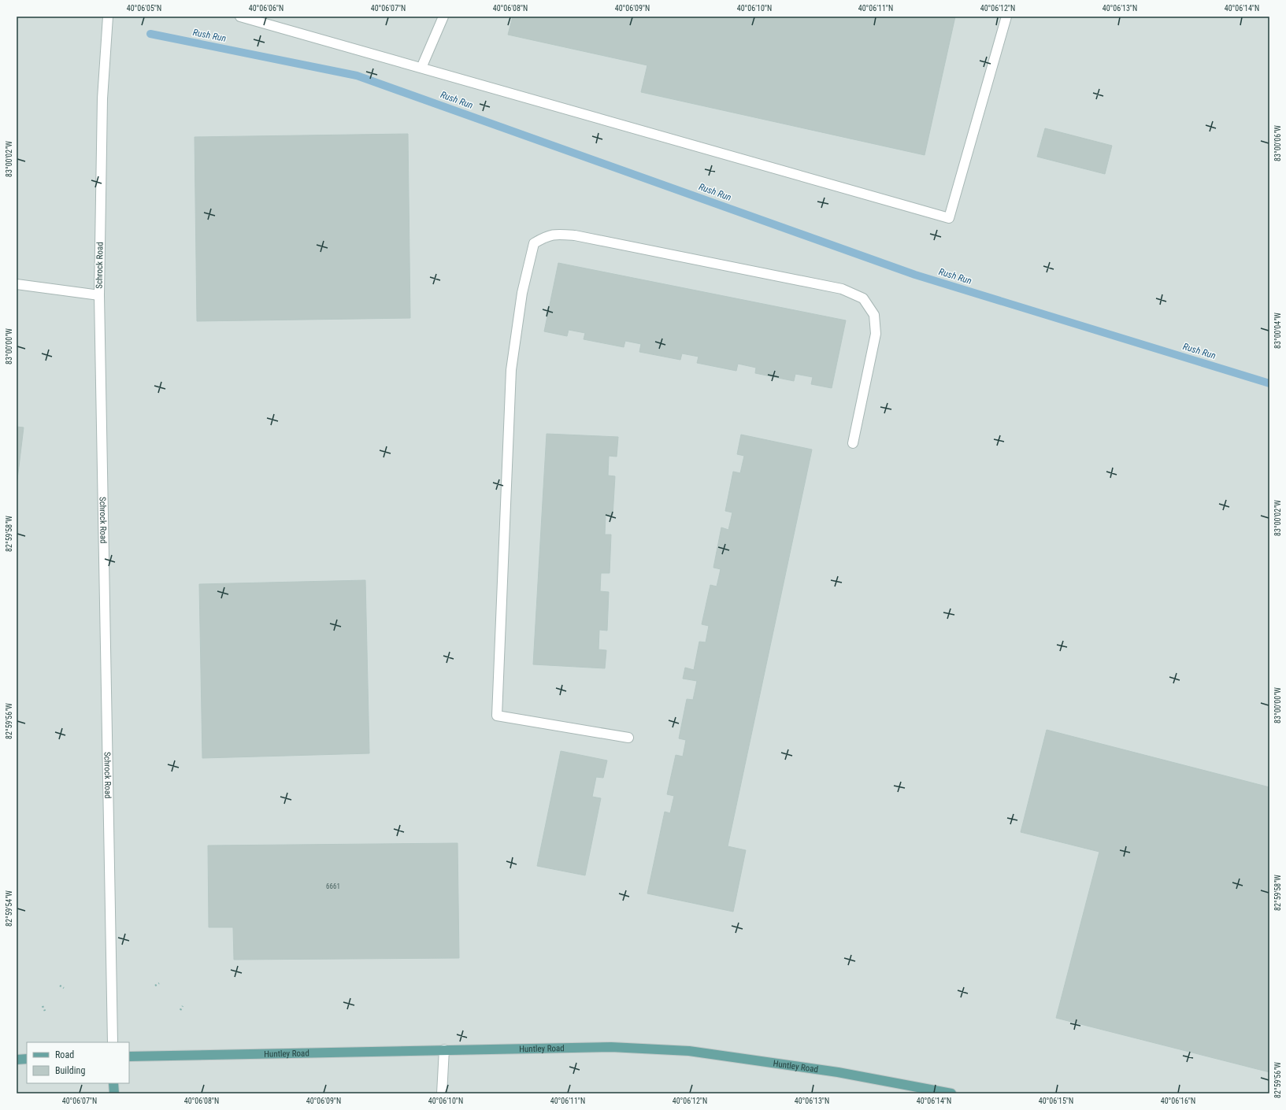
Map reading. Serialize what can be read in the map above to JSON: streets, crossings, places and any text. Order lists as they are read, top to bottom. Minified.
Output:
{"streets":{"main road":["Huntley Road"],"street":["Schrock Road"]},"water":["Rush Run"],"house_numbers":["6661"],"legend":["Road","Building"],"coordinates":["40°06'05\"N","40°06'06\"N","40°06'07\"N","40°06'08\"N","40°06'09\"N","40°06'10\"N","40°06'11\"N","40°06'12\"N","40°06'13\"N","40°06'14\"N","83°00'06\"W","83°00'02\"W","83°00'04\"W","83°00'00\"W","82°59'58\"W","82°59'56\"W","82°59'54\"W","40°06'15\"N","40°06'16\"N"]}
